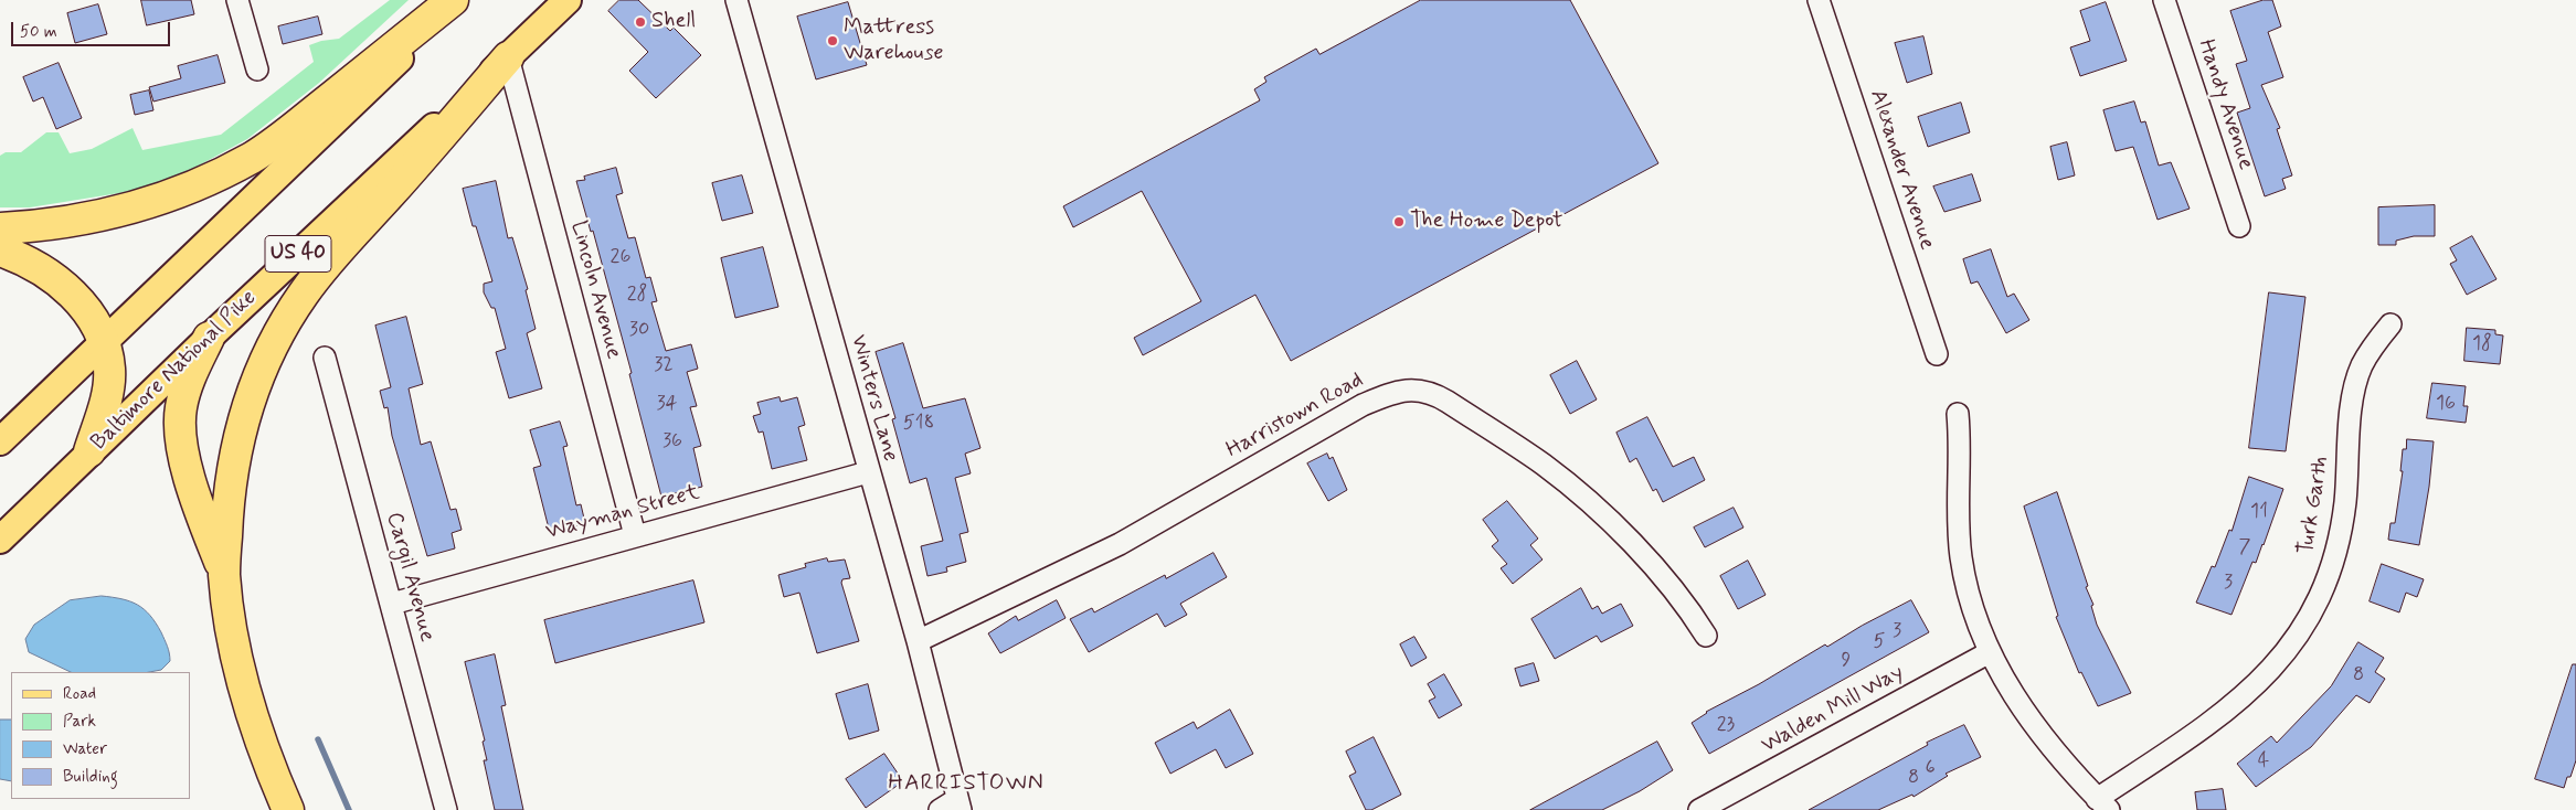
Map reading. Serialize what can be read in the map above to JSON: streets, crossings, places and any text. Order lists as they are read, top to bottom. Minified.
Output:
{"streets":{"main road":["US 40","Baltimore National Pike"],"street":["Handy Avenue","Alexander Avenue","Lincoln Avenue","Winters Lane","Harristown Road","Turk Garth","Wayman Street","Cargil Avenue","Walden Mill Way"]},"crossings":[["Lincoln Avenue","Baltimore National Pike"],["Lincoln Avenue","Wayman Street"],["Winters Lane","Harristown Road"],["Winters Lane","Wayman Street"],["Wayman Street","Cargil Avenue"]],"districts":["HARRISTOWN"],"places":["Shell","Mattress Warehouse","The Home Depot"],"house_numbers":["26","28","30","18","32","34","16","518","36","11","7","3","3","5","9","8","23","4","6","8"],"legend":["Road","Park","Water","Building"],"scale_bar":"50 m"}
